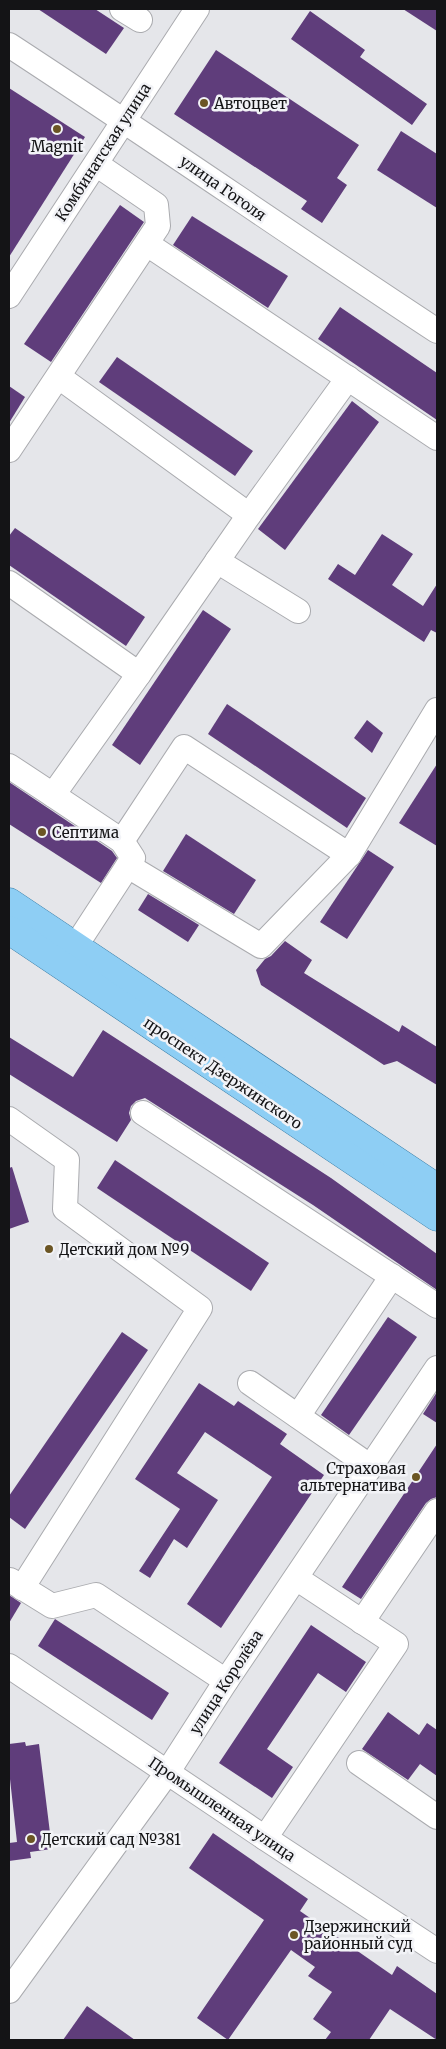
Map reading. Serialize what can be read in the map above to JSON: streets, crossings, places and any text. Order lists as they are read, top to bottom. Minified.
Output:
{"streets":{"main road":["проспект Дзержинского"],"street":["Комбинатская улица","улица Гоголя","улица Королёва","Промышленная улица"]},"crossings":[["Комбинатская улица","улица Гоголя"],["улица Королёва","Промышленная улица"]],"places":["Автоцвет","Magnit","Септима","Детский дом №9","Страховая альтернатива","Детский сад №381","Дзержинский районный суд"]}
